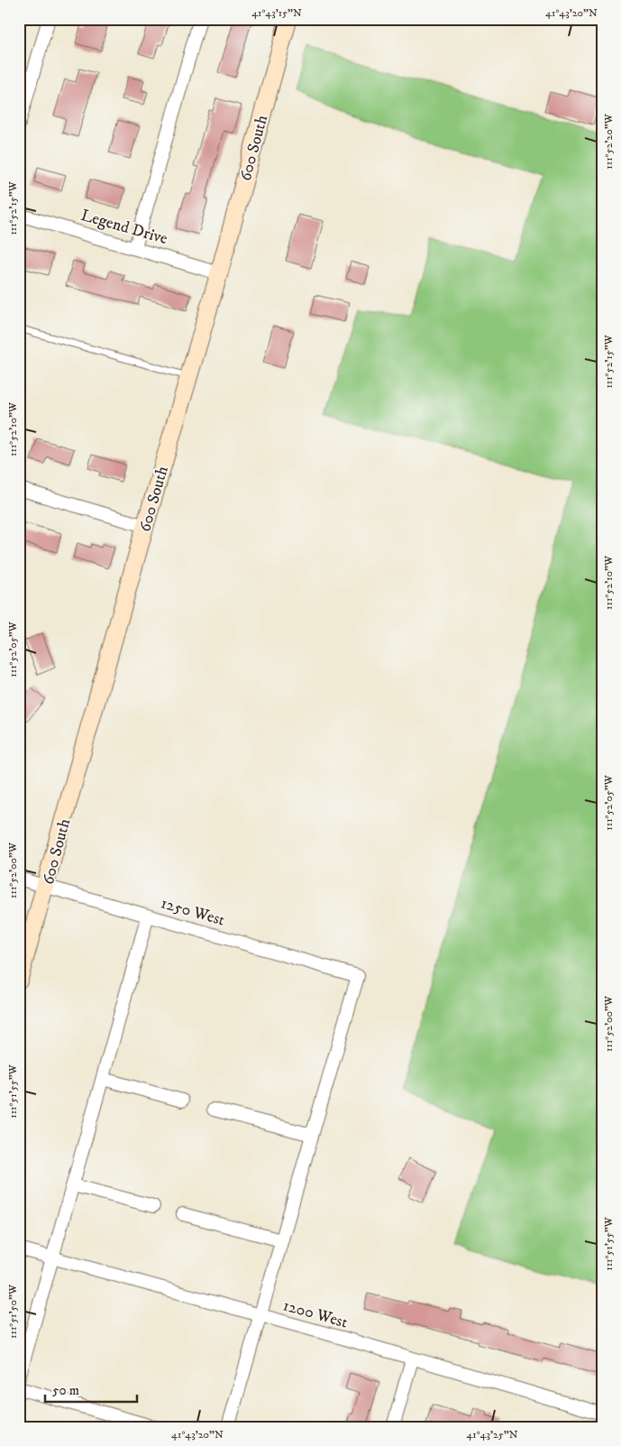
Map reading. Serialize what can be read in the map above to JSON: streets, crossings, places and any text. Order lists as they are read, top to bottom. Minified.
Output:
{"streets":{"main road":["600 South"],"street":["Legend Drive","1250 West","1200 West"]},"crossings":[["600 South","Legend Drive"],["600 South","1250 West"]],"scale_bar":"50 m","coordinates":["41°43'15\"N","41°43'20\"N","111°52'20\"W","111°52'15\"W","111°52'10\"W","111°52'05\"W","111°52'00\"W","111°51'55\"W","111°51'50\"W","41°43'25\"N"]}
